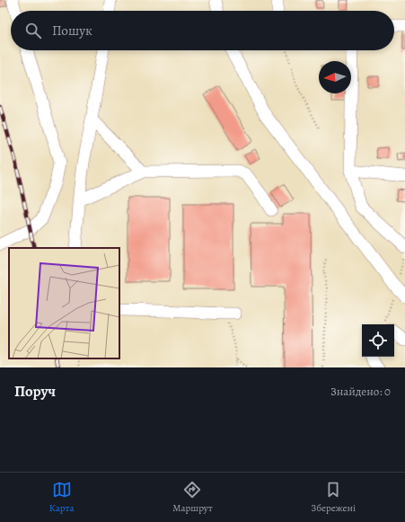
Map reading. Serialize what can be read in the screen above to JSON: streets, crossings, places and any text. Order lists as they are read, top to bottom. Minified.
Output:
{"north":"left","page":{"search":"Пошук","heading":["Поруч","Знайдено: 0"],"nav":["Карта","Маршрут","Збережені"]}}
